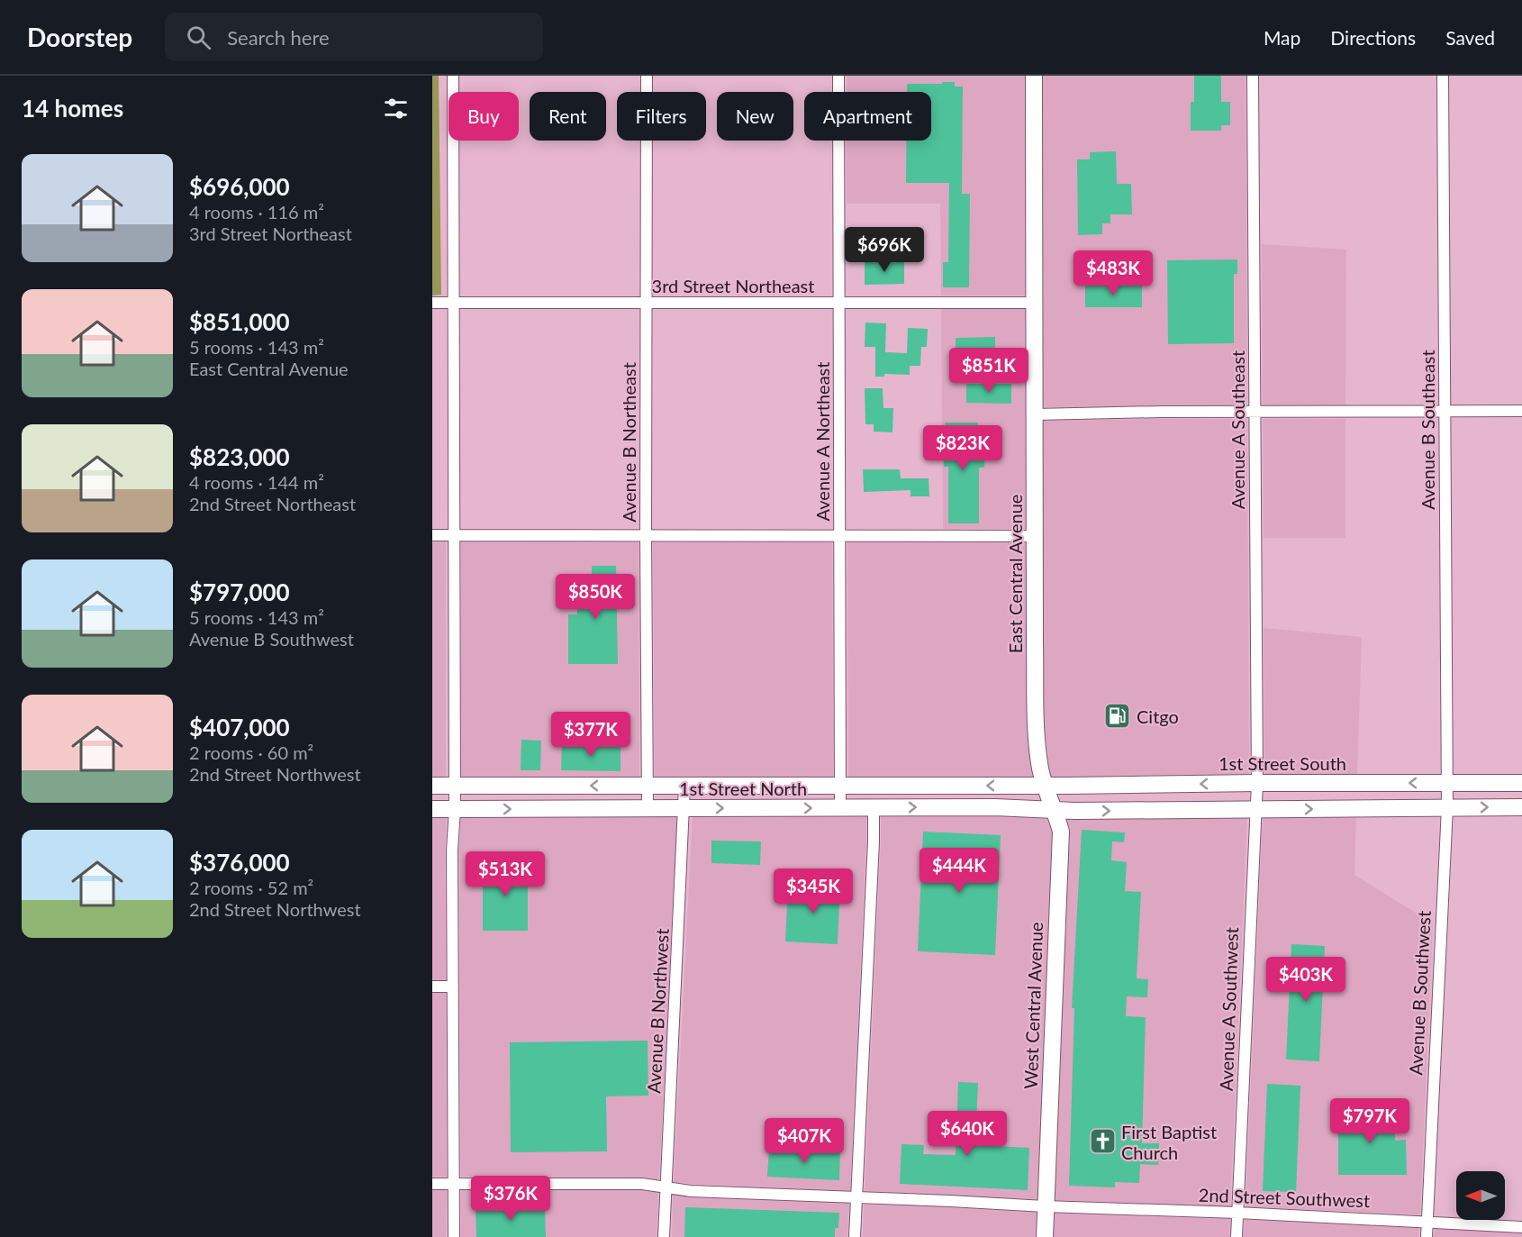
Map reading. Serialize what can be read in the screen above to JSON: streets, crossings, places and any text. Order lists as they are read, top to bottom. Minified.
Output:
{"streets":{"main road":["East Central Avenue","1st Street South","1st Street North","West Central Avenue"],"street":["3rd Street Northeast","Avenue A Southeast","Avenue B Southeast","Avenue A Northeast","Avenue B Northeast","Avenue B Southwest","Avenue A Southwest","Avenue B Northwest","2nd Street Southwest"]},"crossings":[["3rd Street Northeast","Avenue A Northeast"],["3rd Street Northeast","Avenue B Northeast"],["3rd Street Northeast","East Central Avenue"],["Avenue A Southeast","1st Street South"],["Avenue A Southeast","Avenue A Southwest"],["Avenue B Southeast","1st Street South"],["Avenue B Southeast","Avenue B Southwest"],["Avenue A Northeast","1st Street North"],["Avenue B Northeast","1st Street North"],["East Central Avenue","1st Street South"],["East Central Avenue","1st Street North"],["East Central Avenue","West Central Avenue"],["1st Street South","1st Street North"],["1st Street South","Avenue B Southwest"],["1st Street South","Avenue A Southwest"],["1st Street North","West Central Avenue"],["1st Street North","Avenue B Northwest"],["Avenue B Southwest","2nd Street Southwest"],["West Central Avenue","2nd Street Southwest"],["Avenue A Southwest","2nd Street Southwest"],["Avenue B Northwest","2nd Street Southwest"]],"places":{"fuel station":["Citgo"],"church":["First Baptist Church"]},"north":"left","page":{"header":"Doorstep","search":"Search here","nav":["Map","Directions","Saved"],"heading":"14 homes","chip":["Buy","Rent","Filters","New","Apartment"],"list":[{"name":"$696,000","note":"4 rooms · 116 m² · 3rd Street Northeast"},{"name":"$851,000","note":"5 rooms · 143 m² · East Central Avenue"},{"name":"$823,000","note":"4 rooms · 144 m² · 2nd Street Northeast"},{"name":"$797,000","note":"5 rooms · 143 m² · Avenue B Southwest"},{"name":"$407,000","note":"2 rooms · 60 m² · 2nd Street Northwest"},{"name":"$376,000","note":"2 rooms · 52 m² · 2nd Street Northwest"}],"price":["$696K","$483K","$851K","$823K","$850K","$377K","$444K","$513K","$345K","$403K","$797K","$640K","$407K","$376K"]}}
